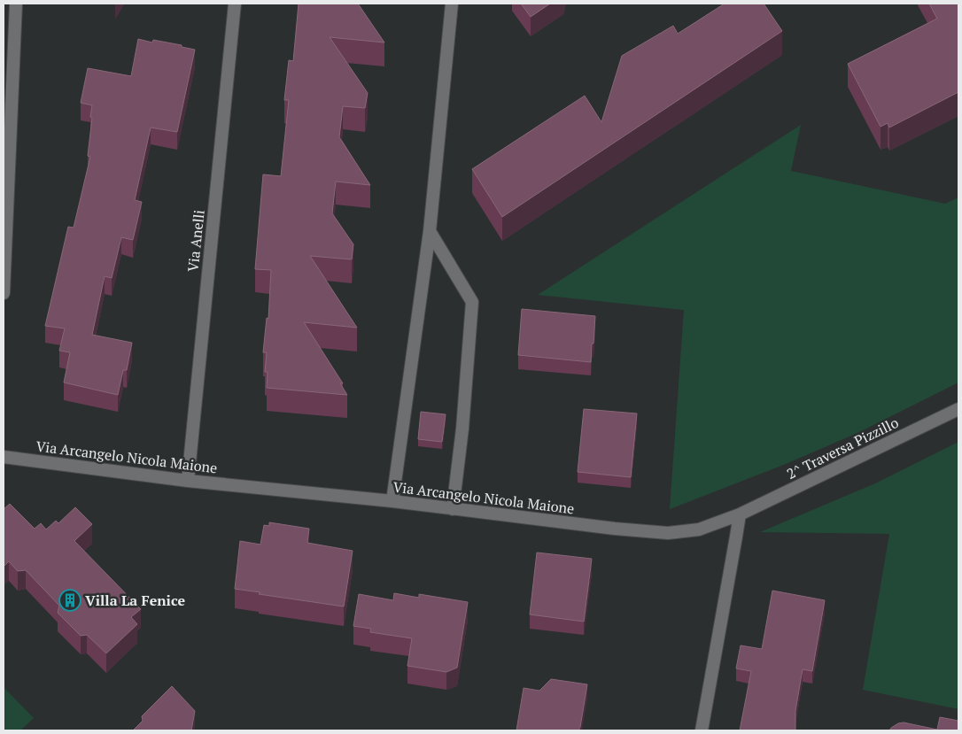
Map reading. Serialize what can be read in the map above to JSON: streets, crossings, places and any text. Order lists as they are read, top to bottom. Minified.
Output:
{"streets":{"street":["Via Anelli","2^ Traversa Pizzillo","Via Arcangelo Nicola Maione"]},"crossings":[["Via Anelli","Via Arcangelo Nicola Maione"],["2^ Traversa Pizzillo","Via Arcangelo Nicola Maione"]],"places":{"building":["Villa La Fenice"]}}
